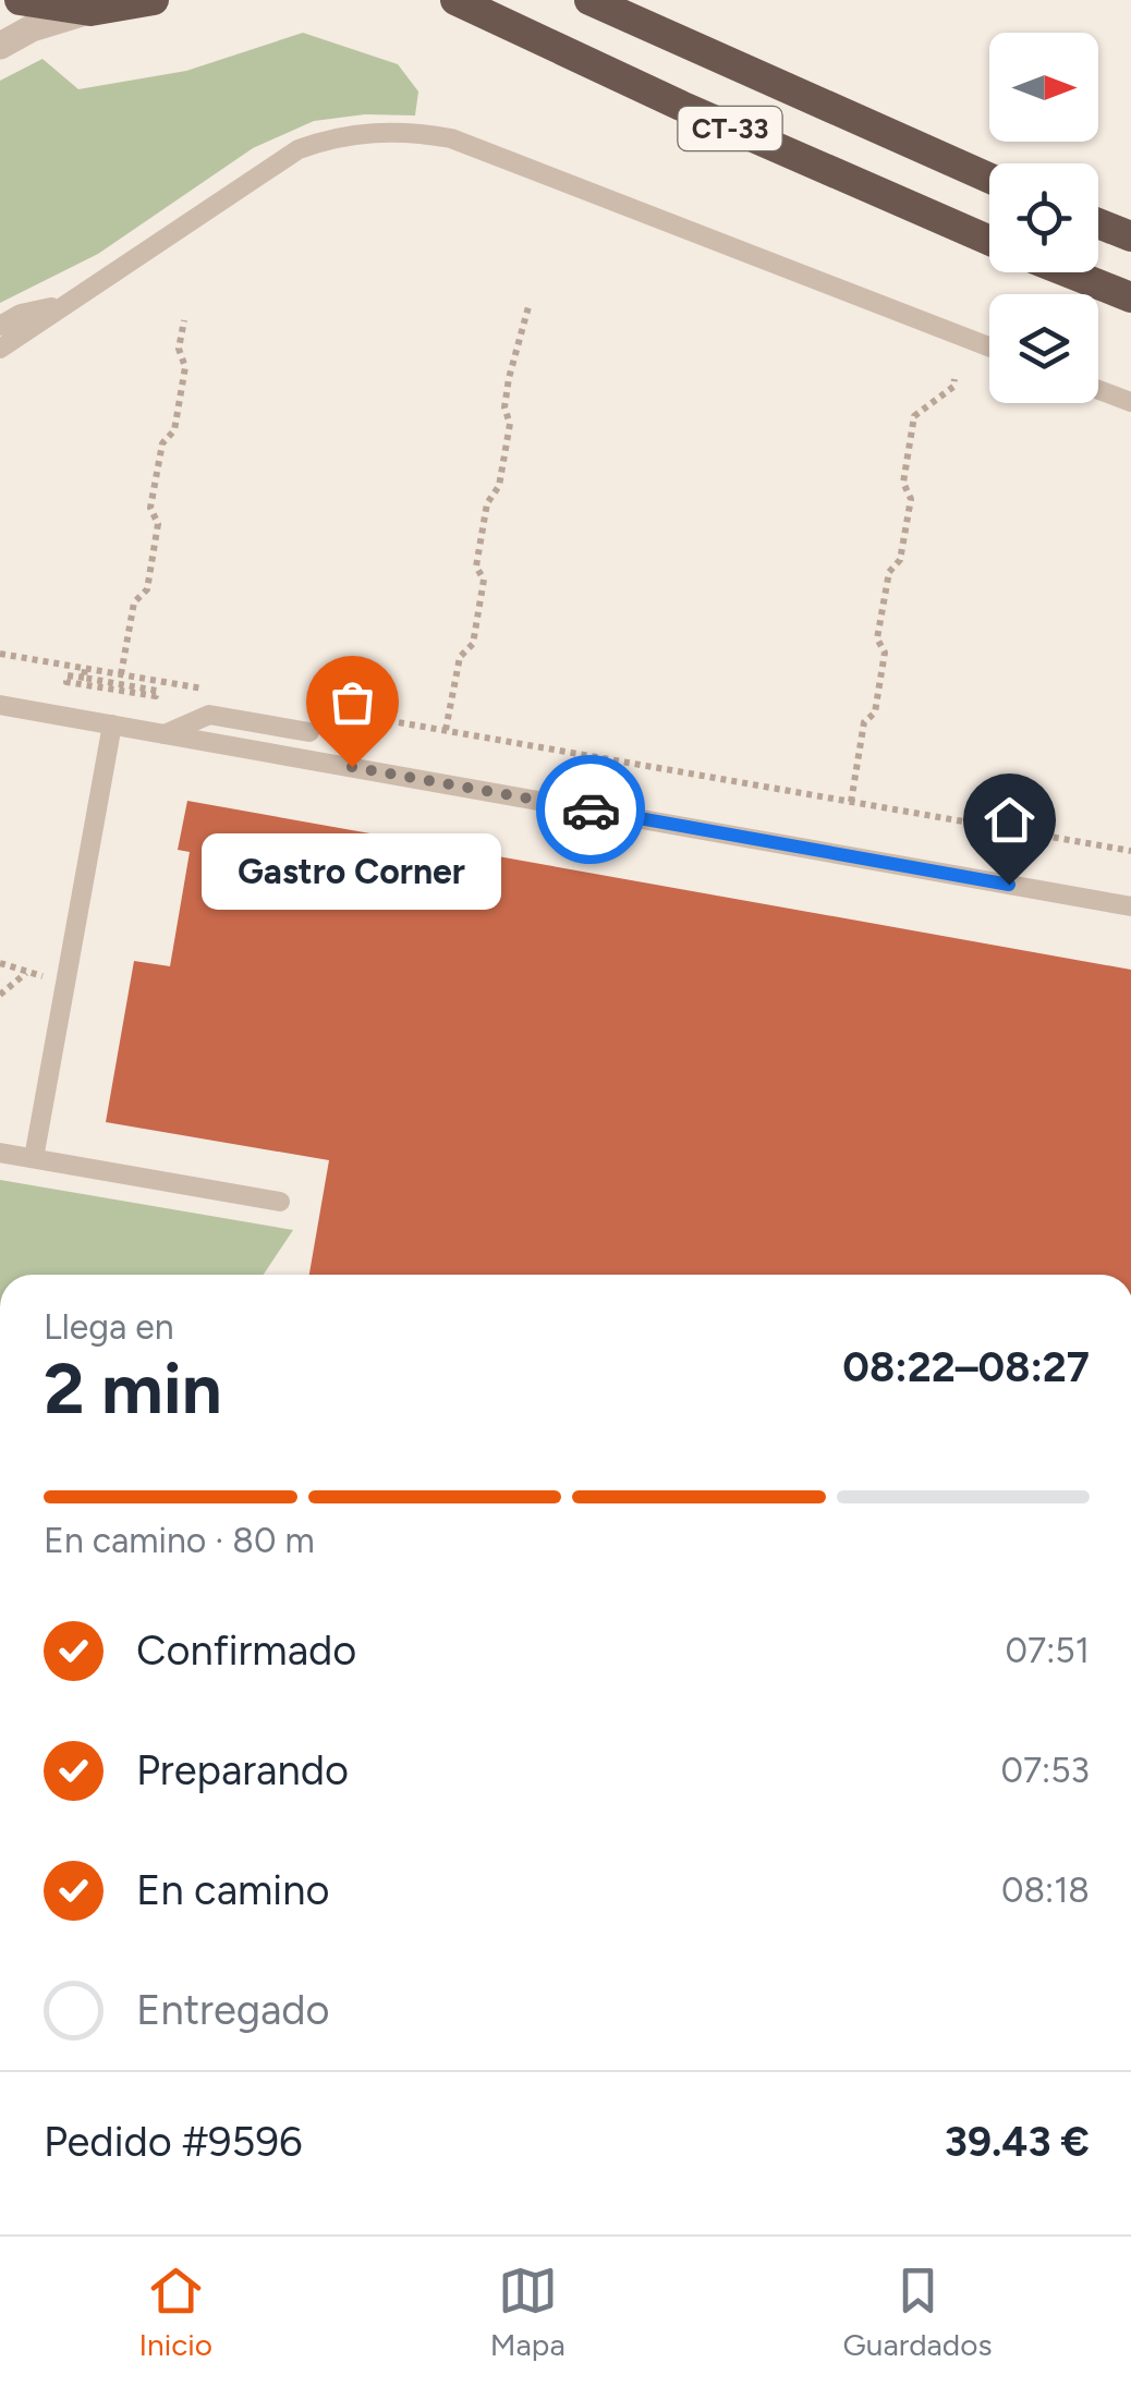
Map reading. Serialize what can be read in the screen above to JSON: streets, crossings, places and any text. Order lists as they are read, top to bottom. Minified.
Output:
{"streets":{"highway":["CT-33"]},"places":["Gastro Corner"],"north":"right","page":{"bubble":"Gastro Corner","heading":["2 min","Llega en","08:22–08:27"],"panel":["Pedido #9596","39.43 €"],"bar":"En camino · 80 m","list":[["Confirmado","07:51"],["Preparando","07:53"],["En camino","08:18"],"Entregado"],"tabs":["Inicio","Mapa","Guardados"]}}
